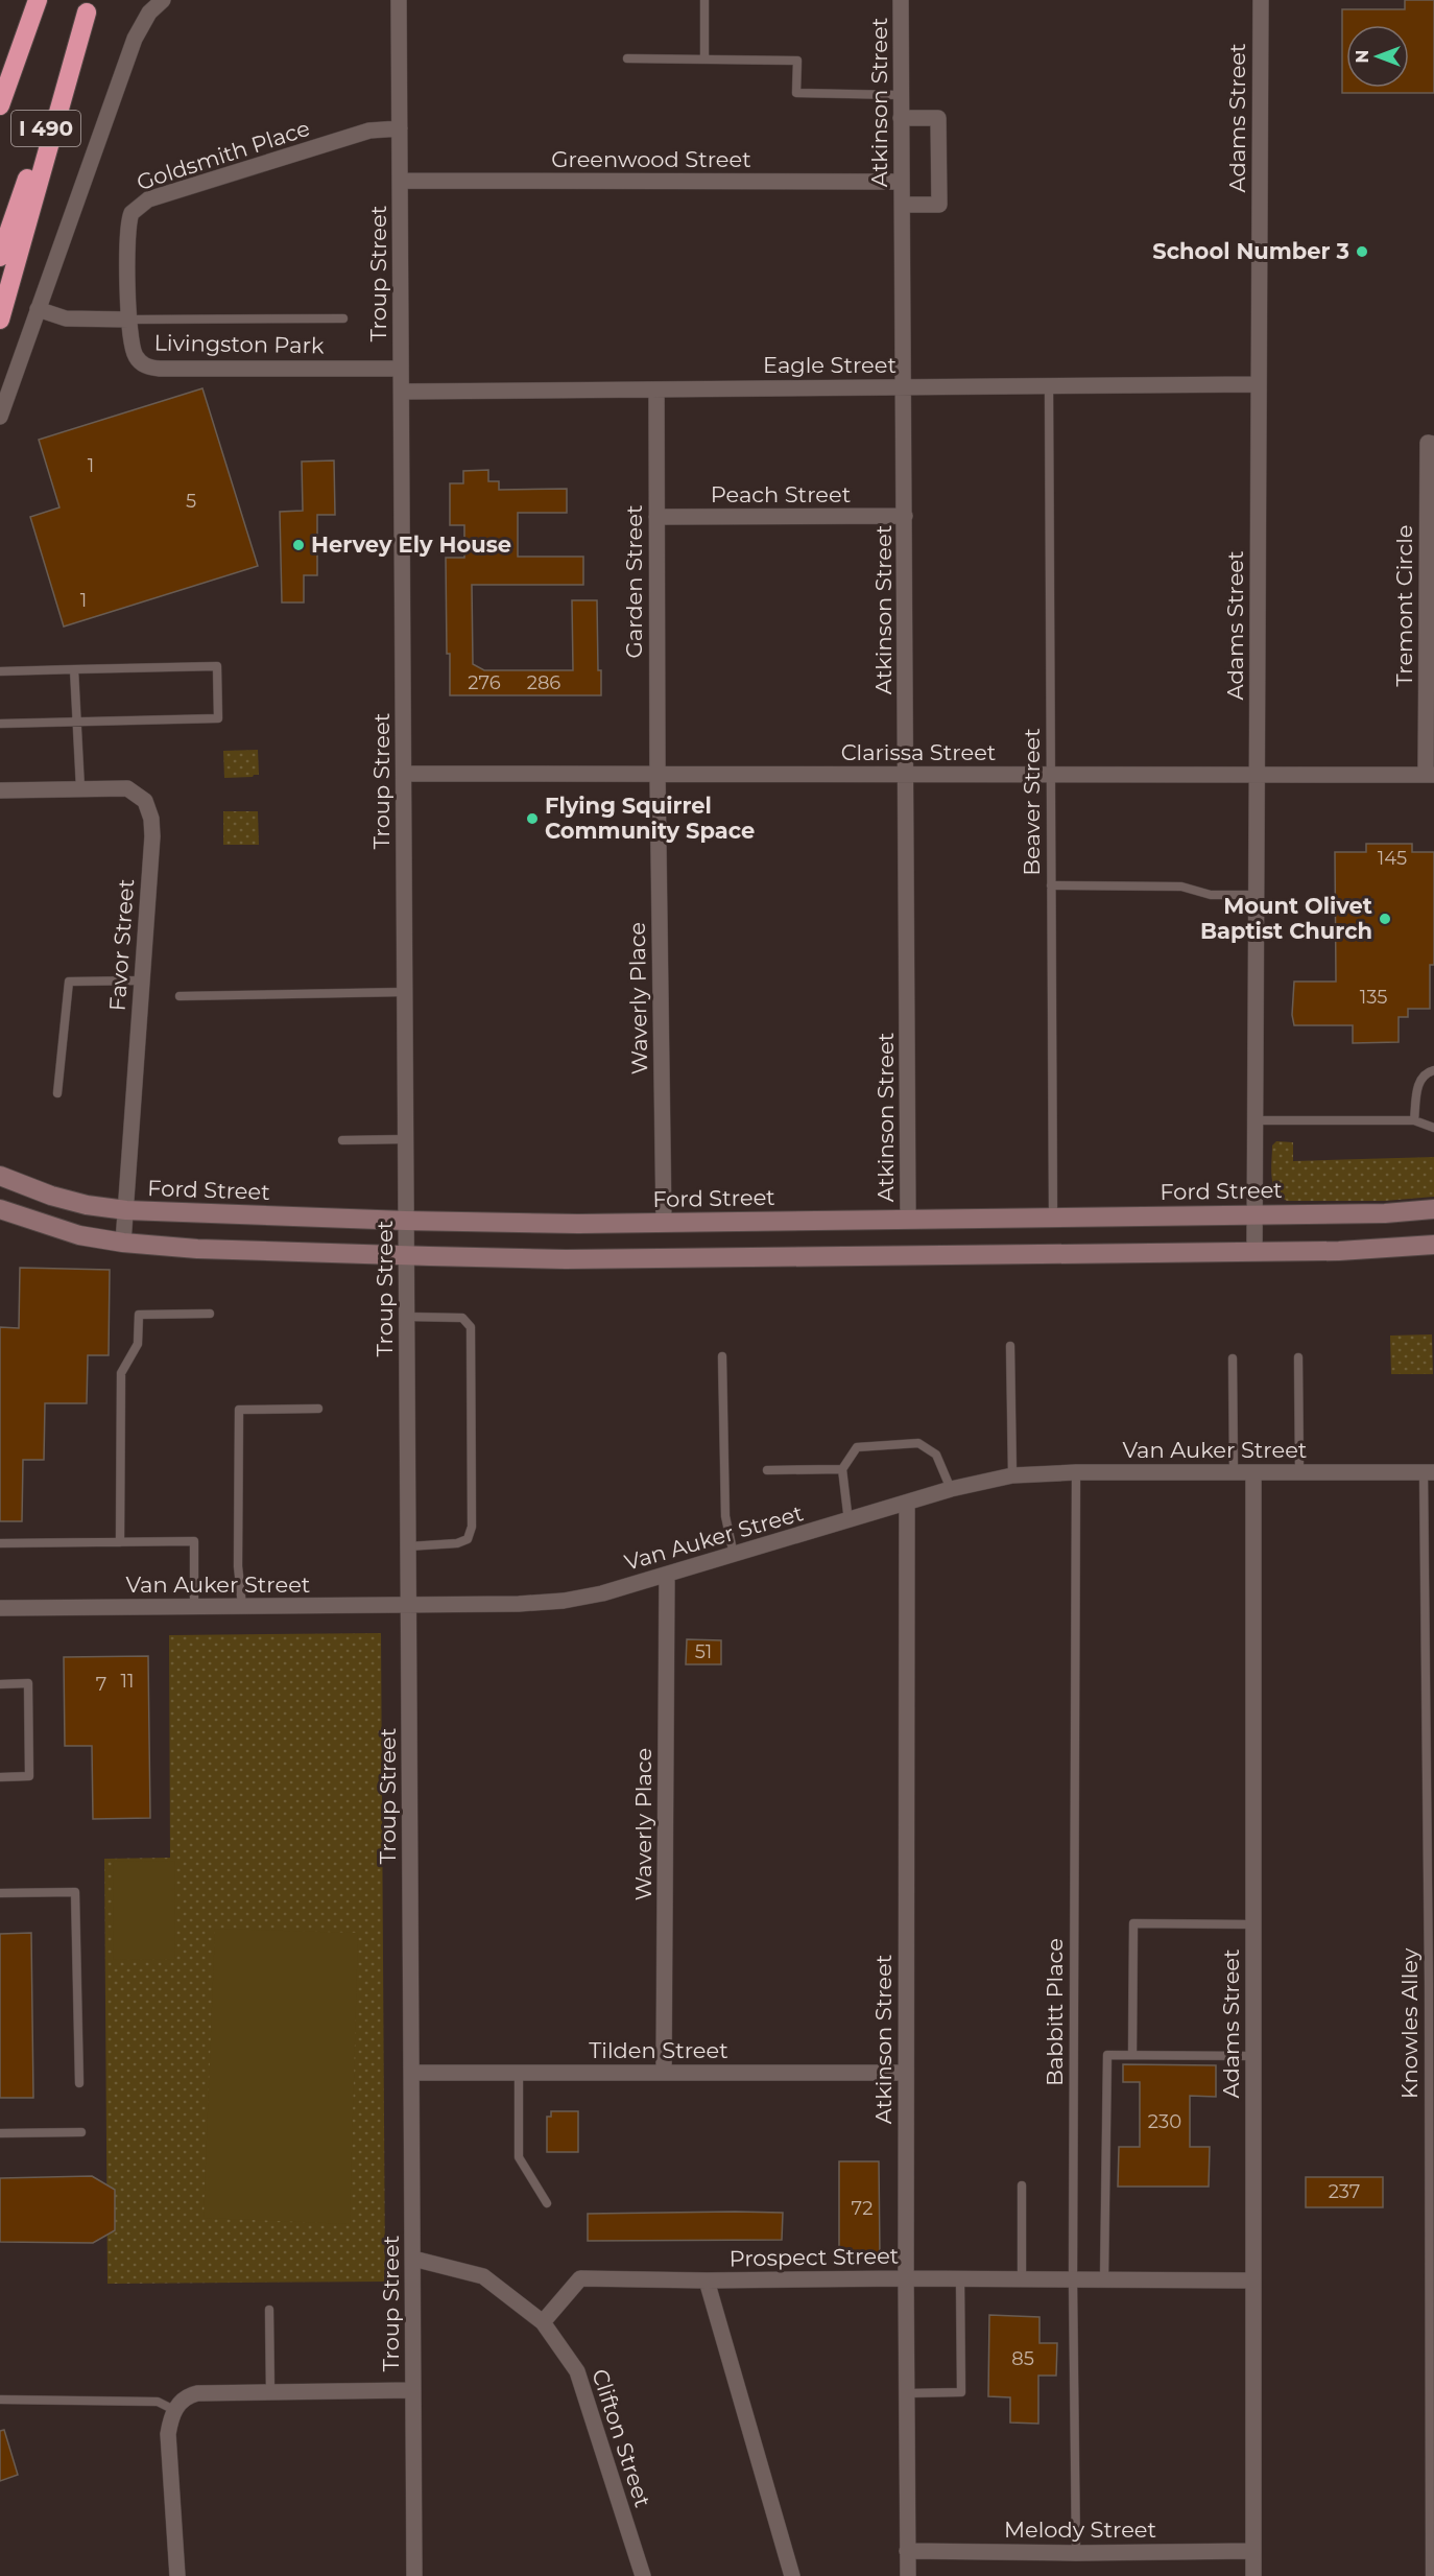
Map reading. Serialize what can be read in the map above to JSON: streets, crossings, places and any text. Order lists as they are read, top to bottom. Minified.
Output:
{"streets":{"highway":["I 490"],"main road":["Ford Street"],"street":["Atkinson Street","Adams Street","Goldsmith Place","Greenwood Street","Troup Street","Livingston Park","Eagle Street","Peach Street","Garden Street","Tremont Circle","Clarissa Street","Favor Street","Waverly Place","Van Auker Street","Tilden Street","Prospect Street","Clifton Street","Melody Street"],"lane":["Beaver Street","Babbitt Place","Knowles Alley"]},"crossings":[["Atkinson Street","Greenwood Street"],["Atkinson Street","Eagle Street"],["Atkinson Street","Peach Street"],["Atkinson Street","Clarissa Street"],["Atkinson Street","Ford Street"],["Atkinson Street","Van Auker Street"],["Atkinson Street","Tilden Street"],["Atkinson Street","Prospect Street"],["Atkinson Street","Melody Street"],["Adams Street","Eagle Street"],["Adams Street","Clarissa Street"],["Adams Street","Ford Street"],["Adams Street","Van Auker Street"],["Adams Street","Prospect Street"],["Adams Street","Melody Street"],["Goldsmith Place","Troup Street"],["Goldsmith Place","Livingston Park"],["Greenwood Street","Troup Street"],["Troup Street","Livingston Park"],["Troup Street","Eagle Street"],["Troup Street","Clarissa Street"],["Troup Street","Ford Street"],["Troup Street","Van Auker Street"],["Troup Street","Tilden Street"],["Eagle Street","Garden Street"],["Eagle Street","Beaver Street"],["Peach Street","Garden Street"],["Garden Street","Clarissa Street"],["Garden Street","Waverly Place"],["Tremont Circle","Clarissa Street"],["Clarissa Street","Beaver Street"],["Clarissa Street","Waverly Place"],["Beaver Street","Ford Street"],["Favor Street","Ford Street"],["Waverly Place","Ford Street"],["Waverly Place","Van Auker Street"],["Waverly Place","Tilden Street"],["Van Auker Street","Babbitt Place"],["Van Auker Street","Knowles Alley"],["Babbitt Place","Prospect Street"],["Babbitt Place","Melody Street"],["Prospect Street","Clifton Street"]],"places":["School Number 3","Hervey Ely House","Flying Squirrel Community Space","Mount Olivet Baptist Church"],"house_numbers":["1","5","1","276","286","145","135","51","11","7","230","237","72","85"],"north":"left"}
